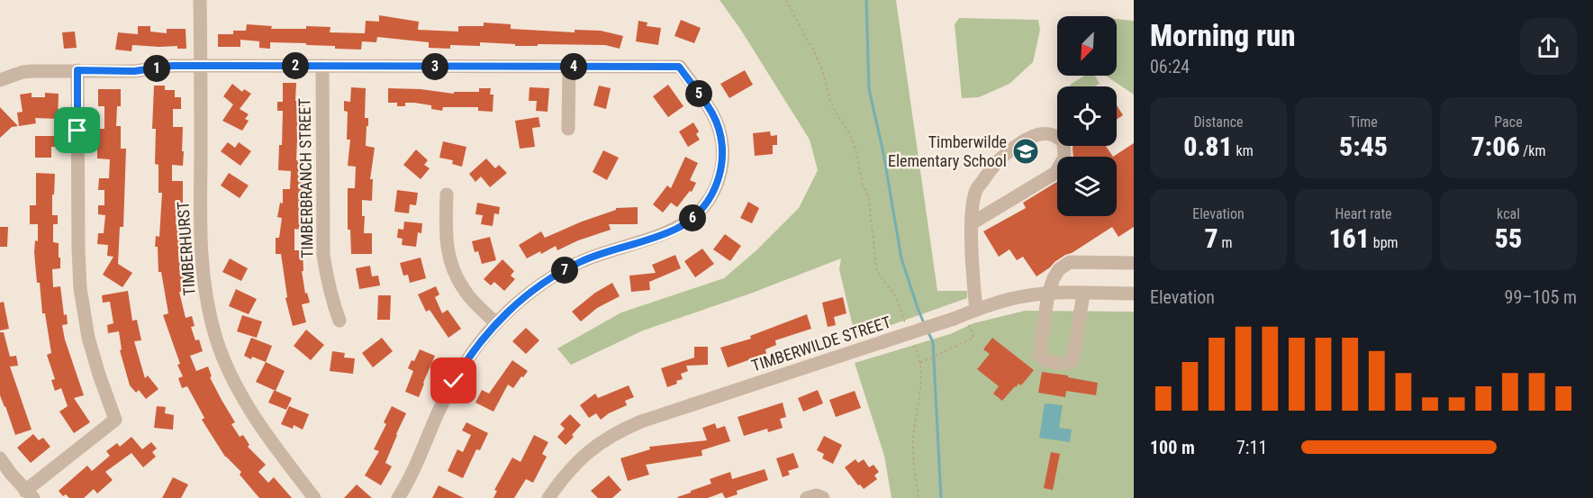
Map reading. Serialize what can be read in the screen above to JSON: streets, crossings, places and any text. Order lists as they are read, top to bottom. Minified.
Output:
{"streets":{"street":["TIMBERBRANCH STREET","TIMBERHURST","TIMBERWILDE STREET"]},"places":{"school or university":["Timberwilde Elementary School"]},"north":"bottom left","page":{"heading":["Morning run","06:24"],"pins":["2","3","4","1","5","6","7"],"stats":[["Distance","0.81 km"],["Time","5:45"],["Pace","7:06 /km"],["Elevation","7 m"],["Heart rate","161 bpm"],["kcal","55"]],"chart":["Elevation","99–105 m"],"list":[{"name":"100 m","note":"7:11"}]}}
